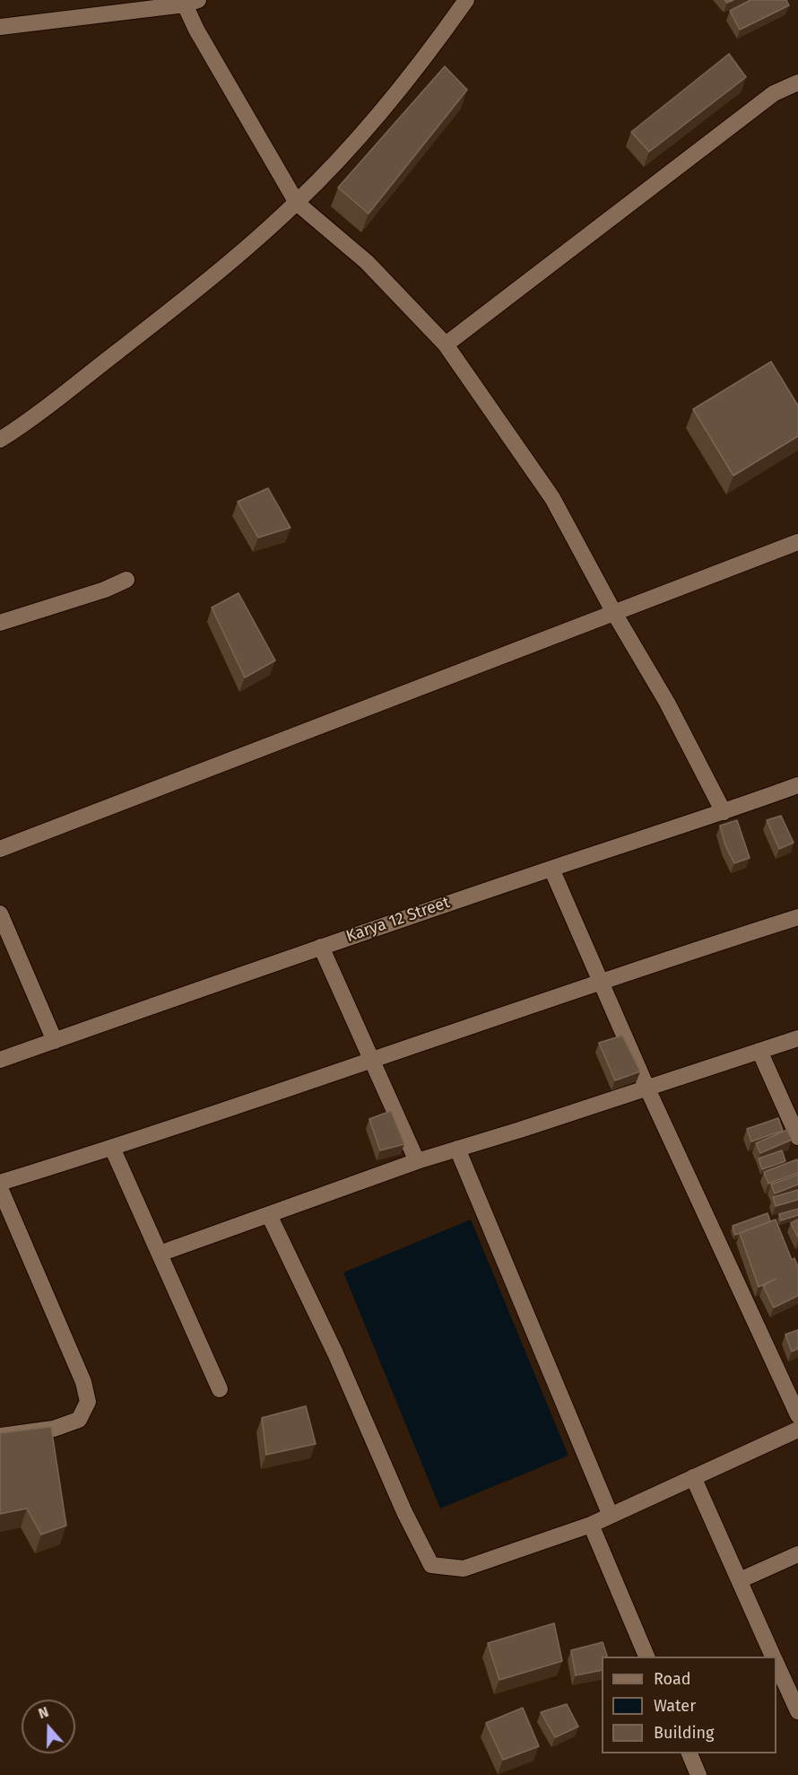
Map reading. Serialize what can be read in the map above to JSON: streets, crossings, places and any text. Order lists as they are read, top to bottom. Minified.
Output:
{"streets":{"street":["Karya 12 Street"]},"legend":["Road","Water","Building"],"north":"top"}
